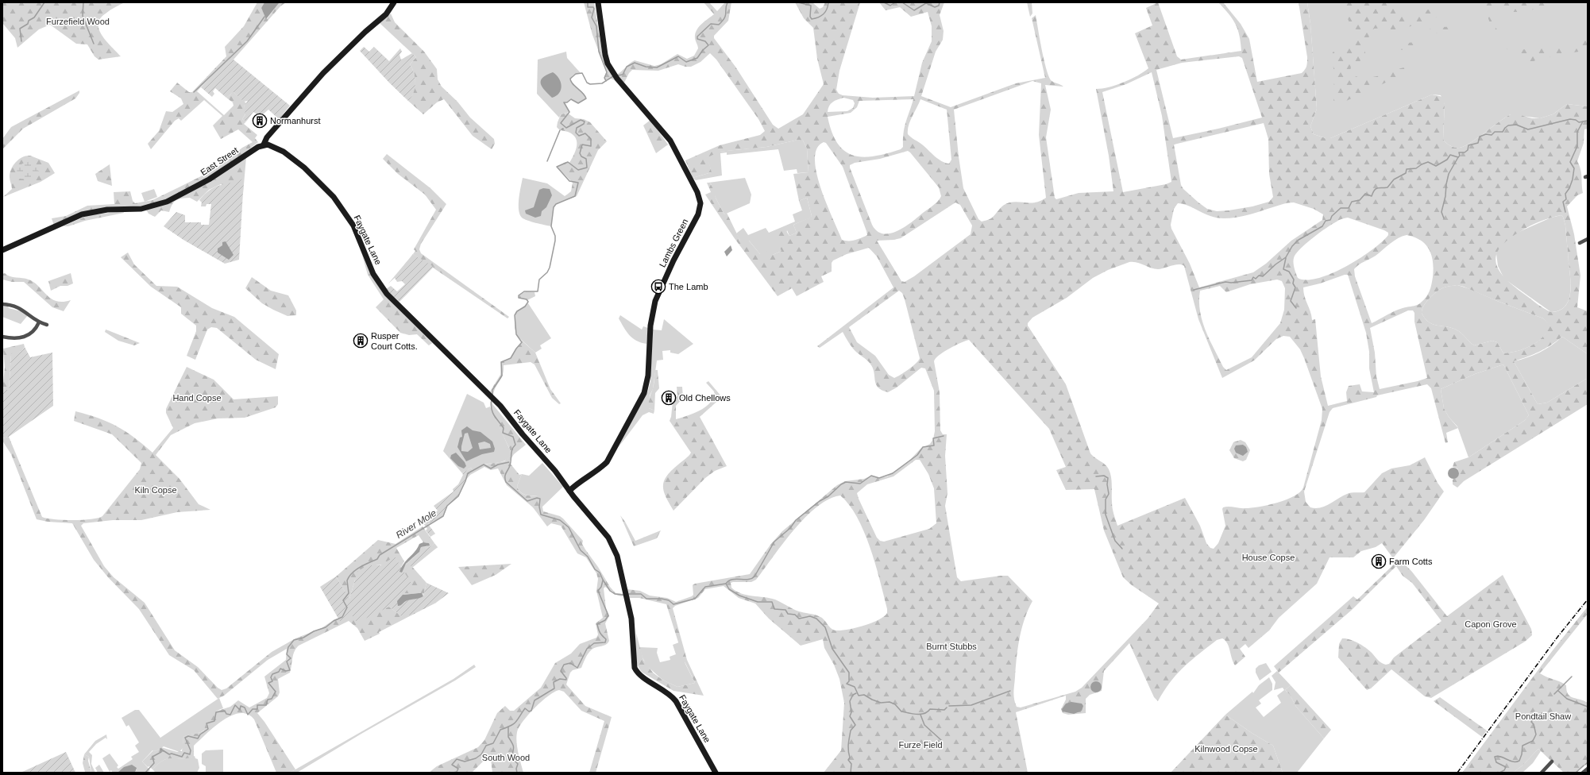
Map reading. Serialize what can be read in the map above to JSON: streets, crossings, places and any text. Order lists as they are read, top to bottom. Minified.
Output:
{"streets":{"street":["East Street","Faygate Lane","Lambs Green"]},"crossings":[["East Street","Faygate Lane"],["Faygate Lane","Lambs Green"]],"water":["River Mole"],"parks":["Furzefield Wood","Hand Copse","Kiln Copse","House Copse","Capon Grove","Burnt Stubbs","Pondtail Shaw","Furze Field","Kilnwood Copse","South Wood"],"places":{"building":["Normanhurst","Rusper Court Cotts.","Old Chellows","Farm Cotts"],"bus stop":["The Lamb"]}}
